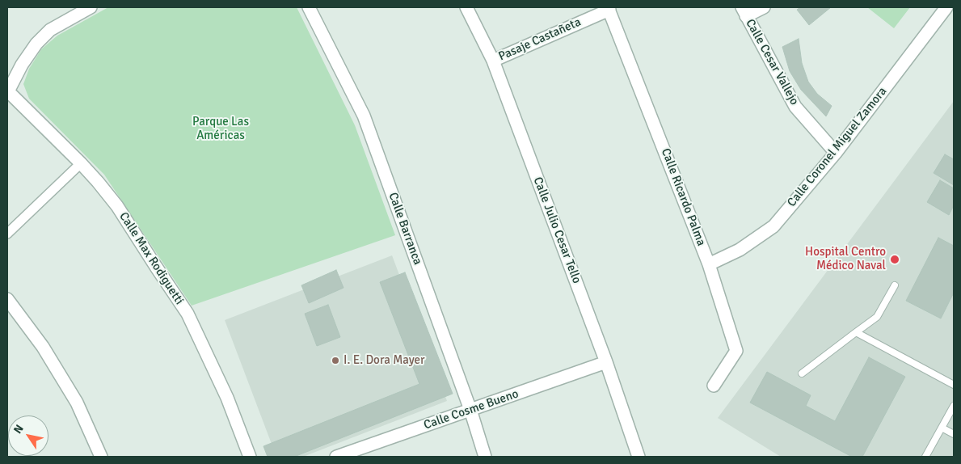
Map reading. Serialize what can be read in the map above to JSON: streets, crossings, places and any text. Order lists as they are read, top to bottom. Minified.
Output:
{"streets":{"street":["Pasaje Castañeta","Calle Cesar Vallejo","Calle Coronel Miguel Zamora","Calle Ricardo Palma","Calle Barranca","Calle Julio Cesar Tello","Calle Max Rodiguetti","Calle Cosme Bueno"]},"crossings":[["Pasaje Castañeta","Calle Ricardo Palma"],["Pasaje Castañeta","Calle Julio Cesar Tello"],["Calle Cesar Vallejo","Calle Coronel Miguel Zamora"],["Calle Coronel Miguel Zamora","Calle Ricardo Palma"],["Calle Barranca","Calle Cosme Bueno"],["Calle Julio Cesar Tello","Calle Cosme Bueno"]],"parks":["Parque Las Américas"],"places":["Hospital Centro Médico Naval","I. E. Dora Mayer"],"north":"top left"}
